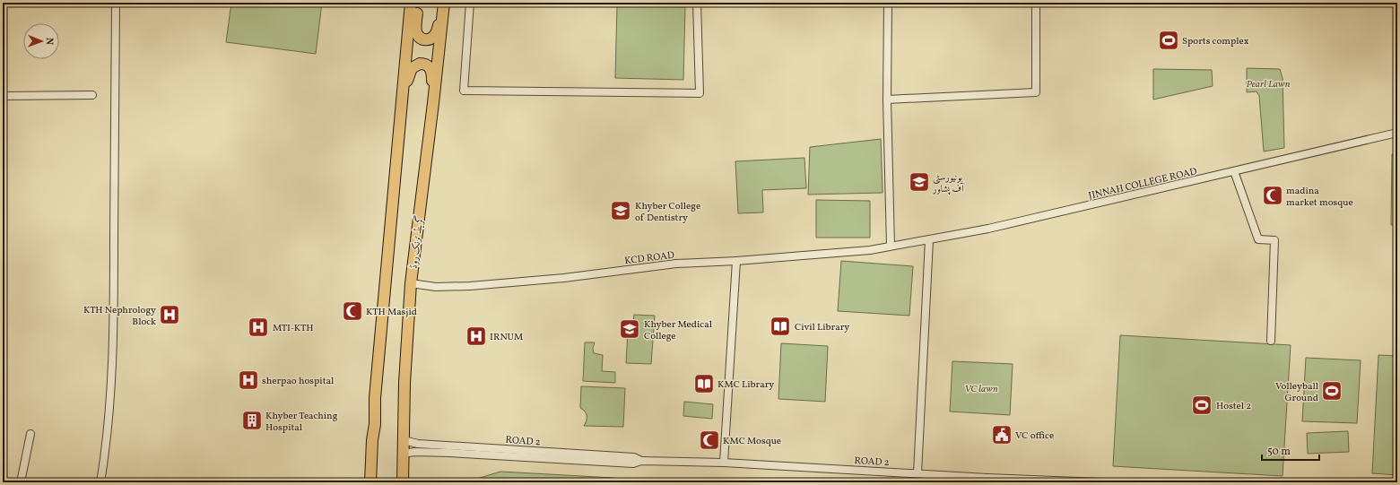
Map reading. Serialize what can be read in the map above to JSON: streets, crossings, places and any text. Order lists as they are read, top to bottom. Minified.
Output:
{"streets":{"highway":["گرینڈ ٹرنک روڈ"],"street":["JINNAH COLLEGE ROAD","KCD ROAD","ROAD 2"]},"crossings":[["JINNAH COLLEGE ROAD","KCD ROAD"],["گرینڈ ٹرنک روڈ","KCD ROAD"],["گرینڈ ٹرنک روڈ","ROAD 2"]],"parks":["Pearl Lawn","VC lawn"],"places":{"sports":["Sports complex","Volleyball Ground","Hostel 2"],"school or university":["یونیورسٹی آف پشاور","Khyber College of Dentistry","Khyber Medical College"],"mosque":["madina market mosque","KTH Masjid","KMC Mosque"],"hospital":["KTH Nephrology Block","MTI-KTH","IRNUM","sherpao hospital"],"library":["Civil Library","KMC Library"],"building":["Khyber Teaching Hospital"],"public building":["VC office"]},"scale_bar":"50 m","north":"right"}
